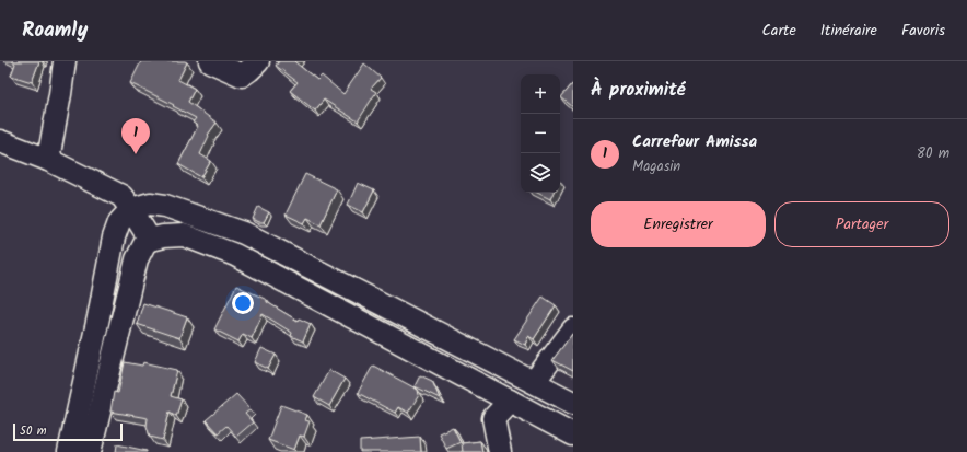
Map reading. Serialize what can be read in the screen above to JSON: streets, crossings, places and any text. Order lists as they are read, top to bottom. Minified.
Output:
{"scale_bar":"50 m","page":{"header":"Roamly","nav":["Carte","Itinéraire","Favoris"],"heading":"À proximité","map_buttons":["+","−"],"pins":"1","list":[{"mark":"1","name":"Carrefour Amissa","note":"Magasin","value":"80 m"}],"buttons":["Enregistrer","Partager"],"scale":"50 m"}}
